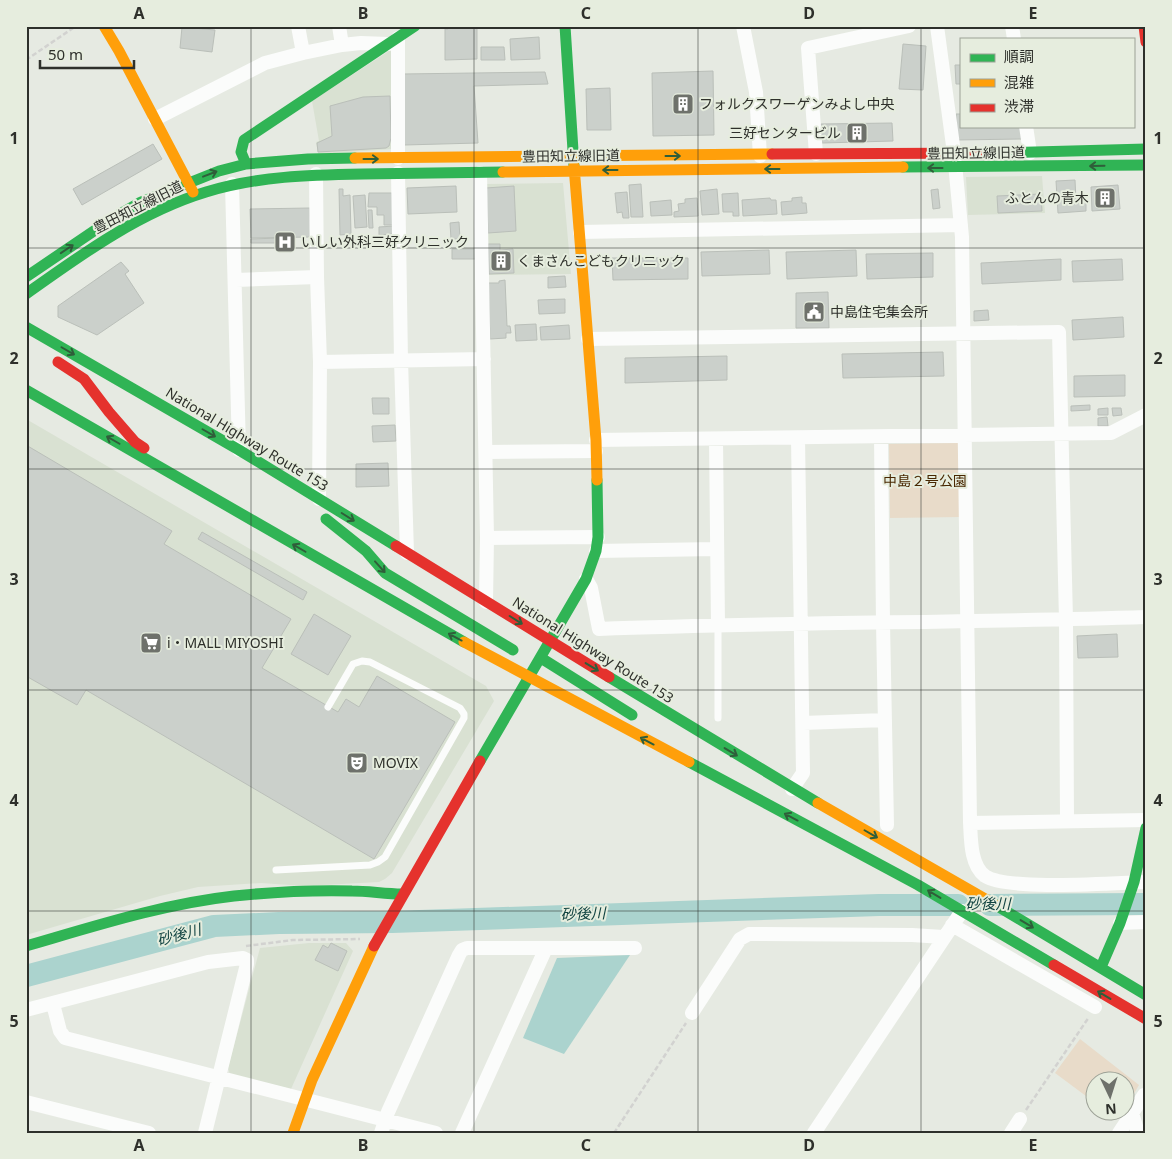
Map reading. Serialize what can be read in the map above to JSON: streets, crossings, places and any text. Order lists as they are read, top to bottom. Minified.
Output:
{"streets":{"main road":["豊田知立線旧道","National Highway Route 153"]},"water":["砂後川"],"parks":["中島２号公園"],"places":{"building":["フォルクスワーゲンみよし中央","三好センタービル","ふとんの青木","くまさんこどもクリニック"],"hospital":["いしい外科三好クリニック"],"public building":["中島住宅集会所"],"supermarket":["i・MALL MIYOSHI"],"theatre":["MOVIX"]},"legend":["順調","混雑","渋滞"],"scale_bar":"50 m","north":"bottom","grid":{"columns":["A","B","C","D","E"],"rows":["1","2","3","4","5"]}}
